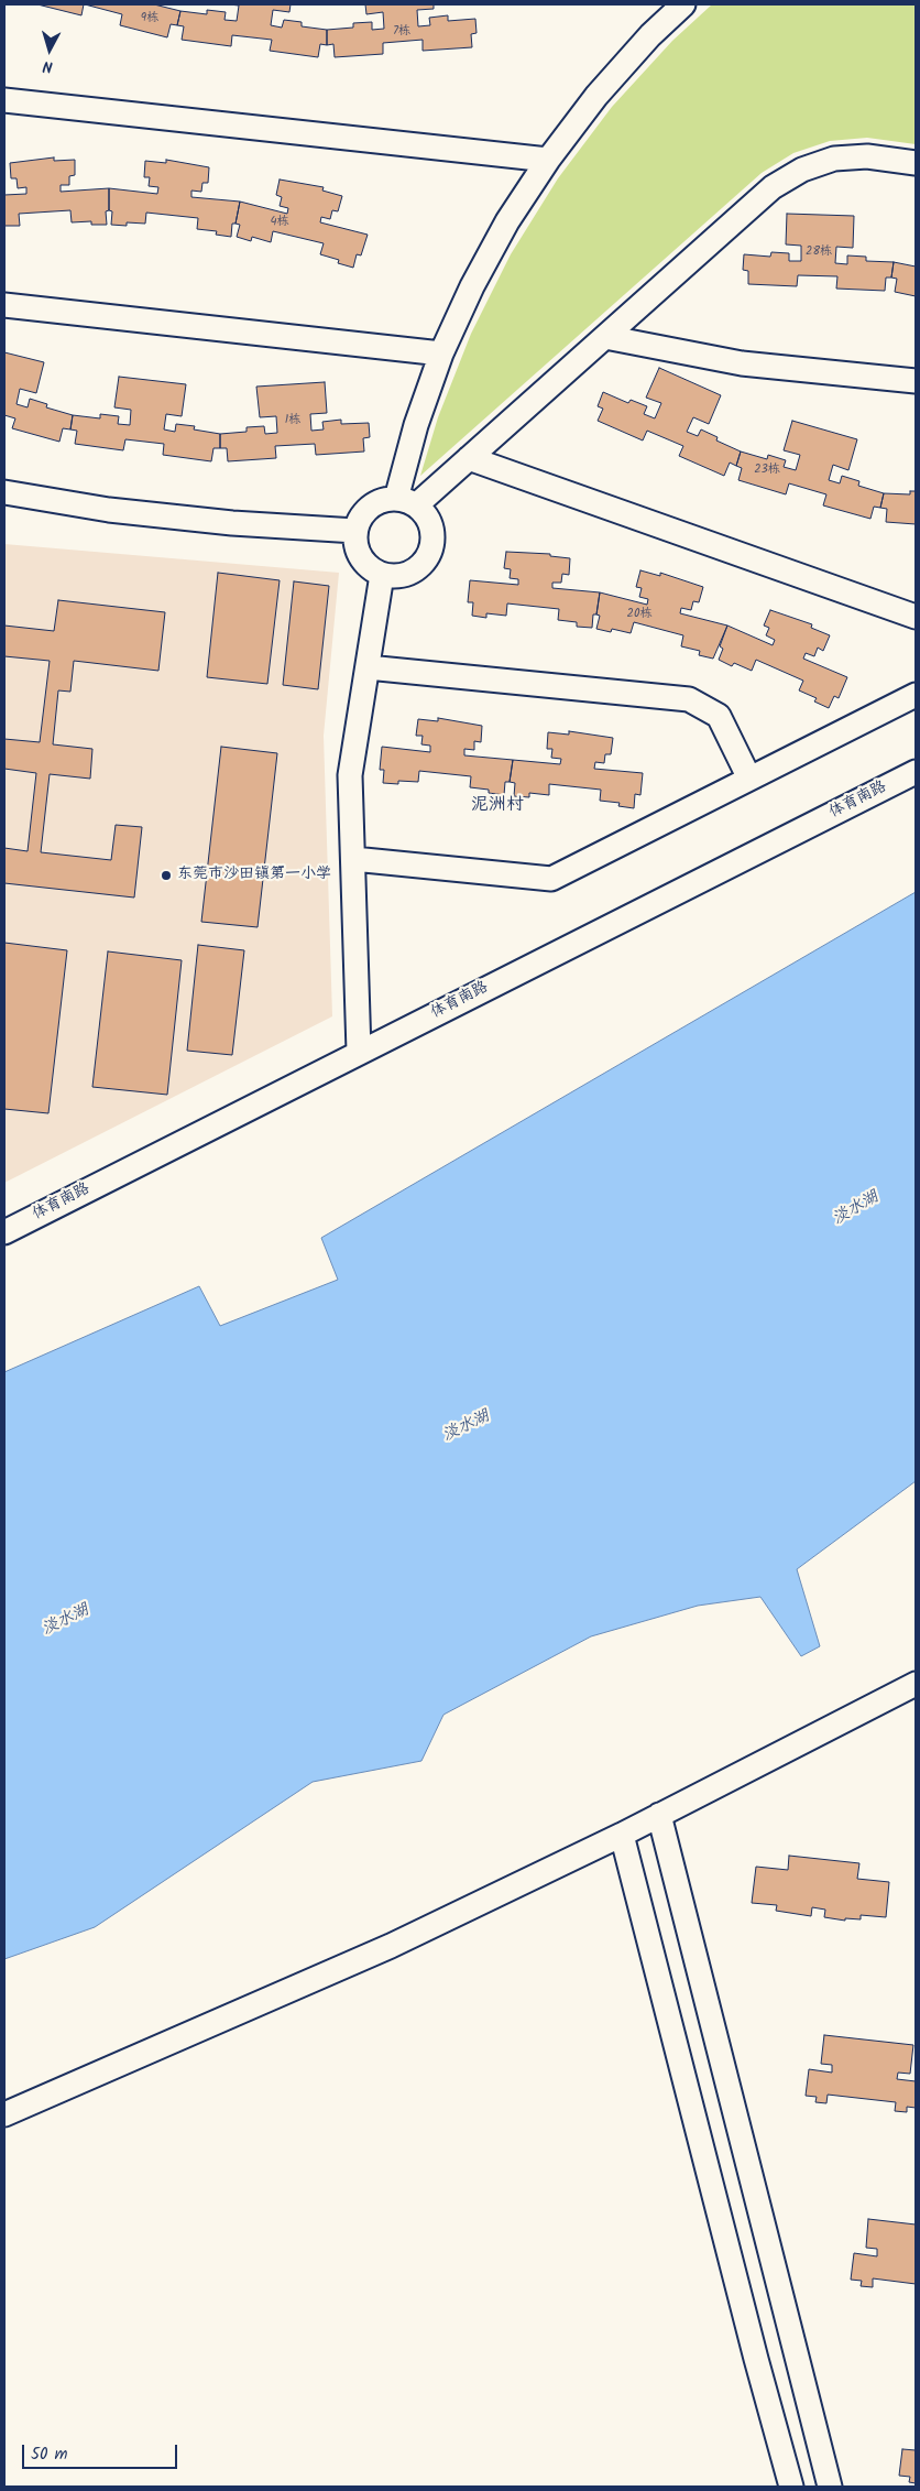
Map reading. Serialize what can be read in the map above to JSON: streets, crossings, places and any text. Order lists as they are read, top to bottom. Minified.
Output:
{"streets":{"street":["体育南路"]},"districts":["泥洲村"],"water":["淡水湖"],"places":["东莞市沙田镇第一小学"],"house_numbers":["9栋","7栋","4栋","28栋","1栋","23栋","20栋"],"scale_bar":"50 m","north":"bottom"}
